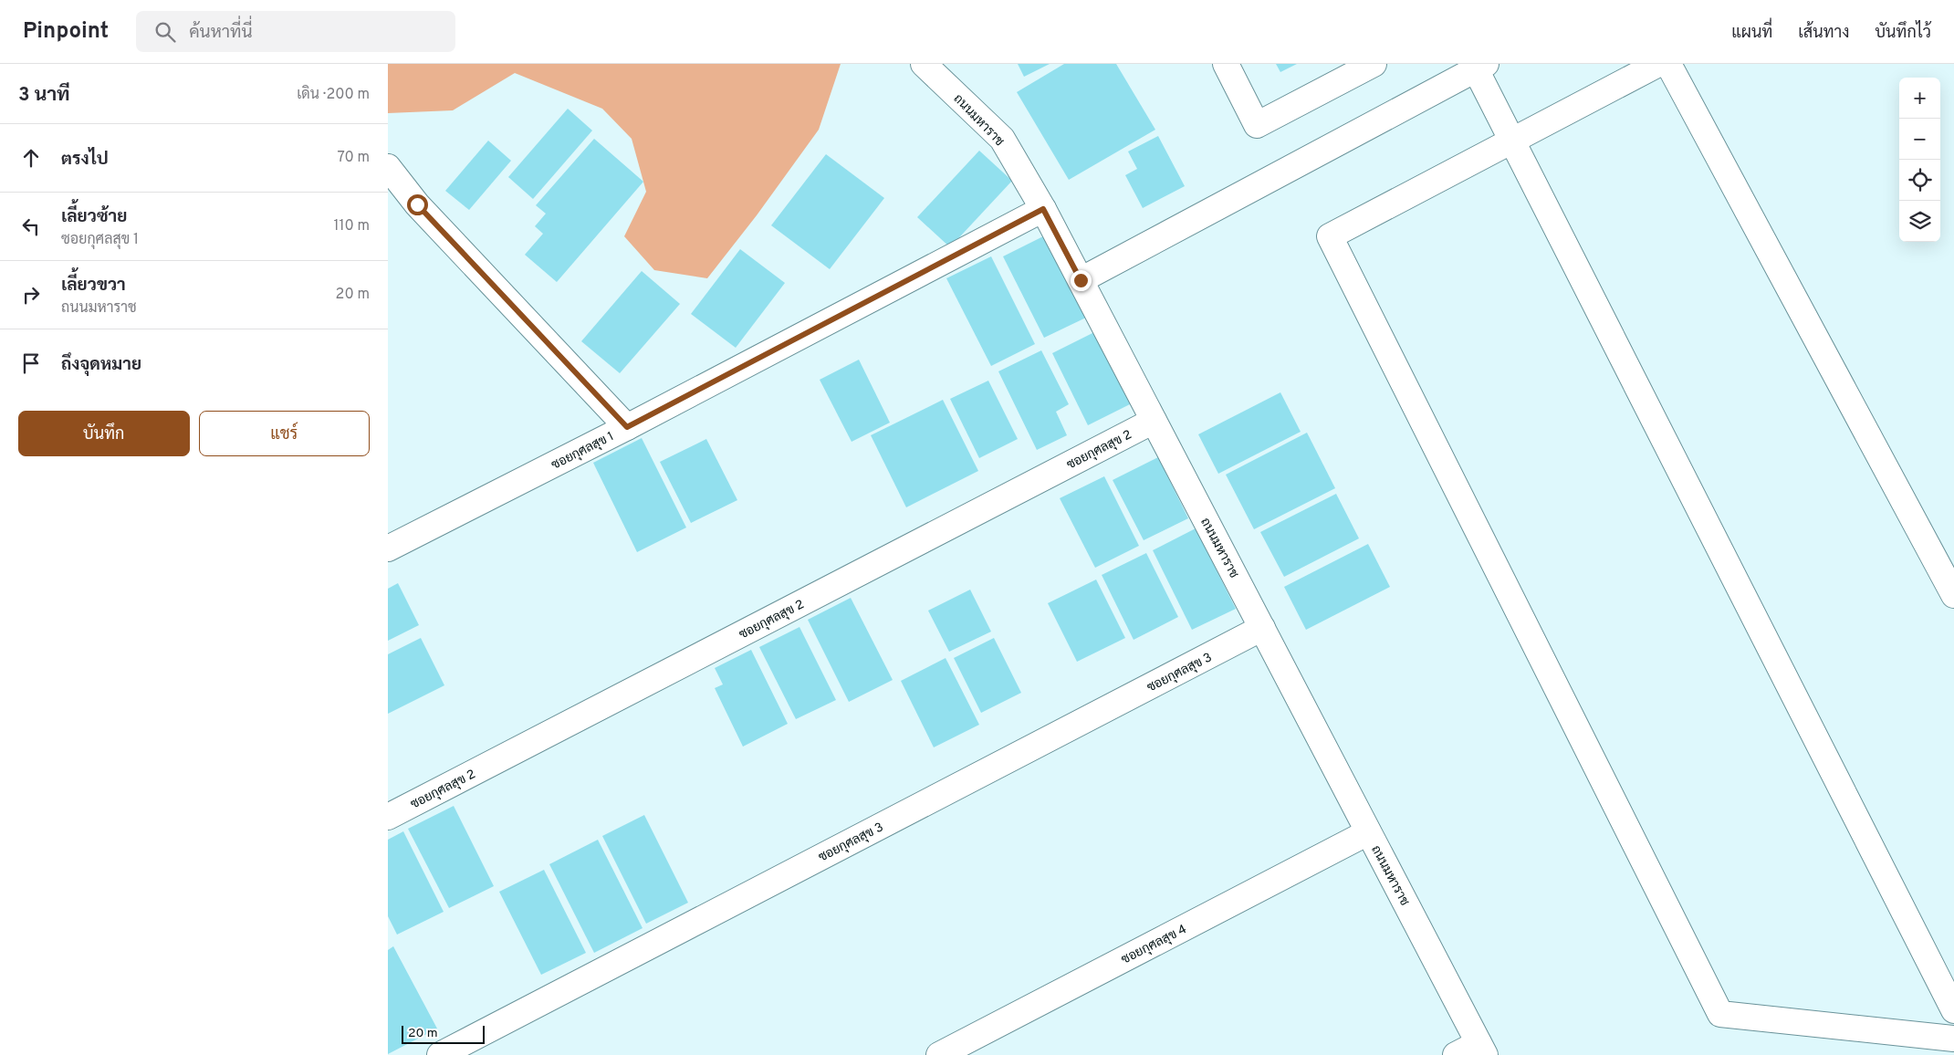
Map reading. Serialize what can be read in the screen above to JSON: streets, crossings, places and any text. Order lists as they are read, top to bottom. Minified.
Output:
{"streets":{"street":["ถนนมหาราช","ซอยกุศลสุข 2","ซอยกุศลสุข 1","ซอยกุศลสุข 3","ซอยกุศลสุข 4"]},"crossings":[["ถนนมหาราช","ซอยกุศลสุข 2"],["ถนนมหาราช","ซอยกุศลสุข 1"],["ถนนมหาราช","ซอยกุศลสุข 3"],["ถนนมหาราช","ซอยกุศลสุข 4"]],"scale_bar":"20 m","page":{"header":"Pinpoint","search":"ค้นหาที่นี่","nav":["แผนที่","เส้นทาง","บันทึกไว้"],"heading":["3 นาที","เดิน · 200 m"],"map_buttons":["+","−"],"list":[["ตรงไป","70 m"],["เลี้ยวซ้าย","ซอยกุศลสุข 1","110 m"],["เลี้ยวขวา","ถนนมหาราช","20 m"],"ถึงจุดหมาย"],"buttons":["บันทึก","แชร์"],"scale":"20 m"}}
